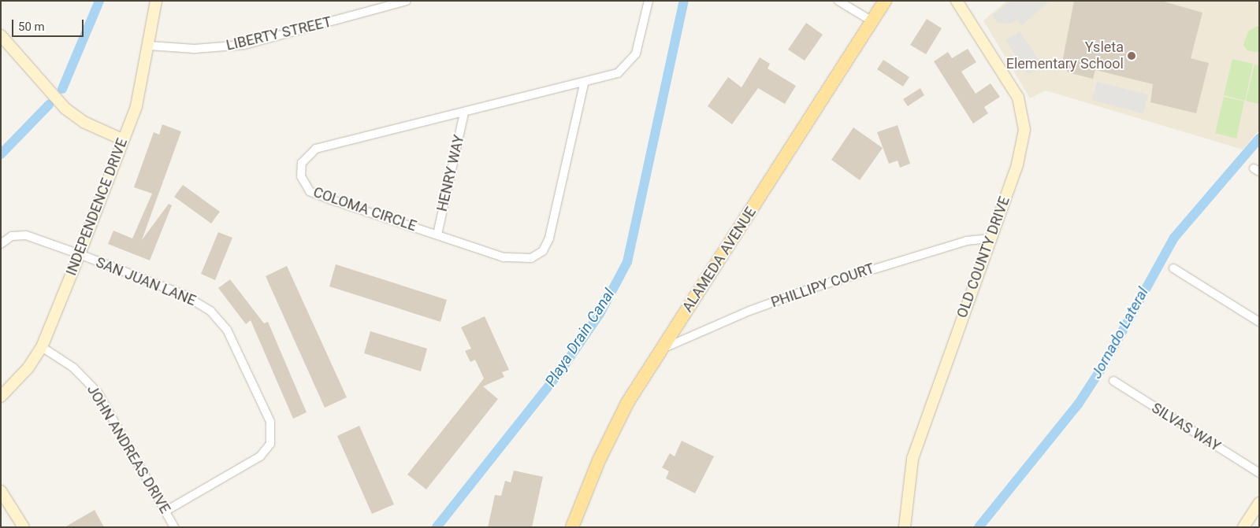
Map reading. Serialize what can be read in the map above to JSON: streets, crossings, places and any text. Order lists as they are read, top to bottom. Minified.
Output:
{"streets":{"main road":["ALAMEDA AVENUE"],"street":["LIBERTY STREET","HENRY WAY","INDEPENDENCE DRIVE","COLOMA CIRCLE","OLD COUNTY DRIVE","SAN JUAN LANE","PHILLIPY COURT","SILVAS WAY","JOHN ANDREAS DRIVE"]},"crossings":[["LIBERTY STREET","INDEPENDENCE DRIVE"],["HENRY WAY","COLOMA CIRCLE"],["INDEPENDENCE DRIVE","SAN JUAN LANE"],["INDEPENDENCE DRIVE","JOHN ANDREAS DRIVE"],["OLD COUNTY DRIVE","PHILLIPY COURT"],["ALAMEDA AVENUE","PHILLIPY COURT"],["SAN JUAN LANE","JOHN ANDREAS DRIVE"]],"water":["Jornado Lateral","Playa Drain Canal"],"places":["Ysleta Elementary School"],"scale_bar":"50 m"}
